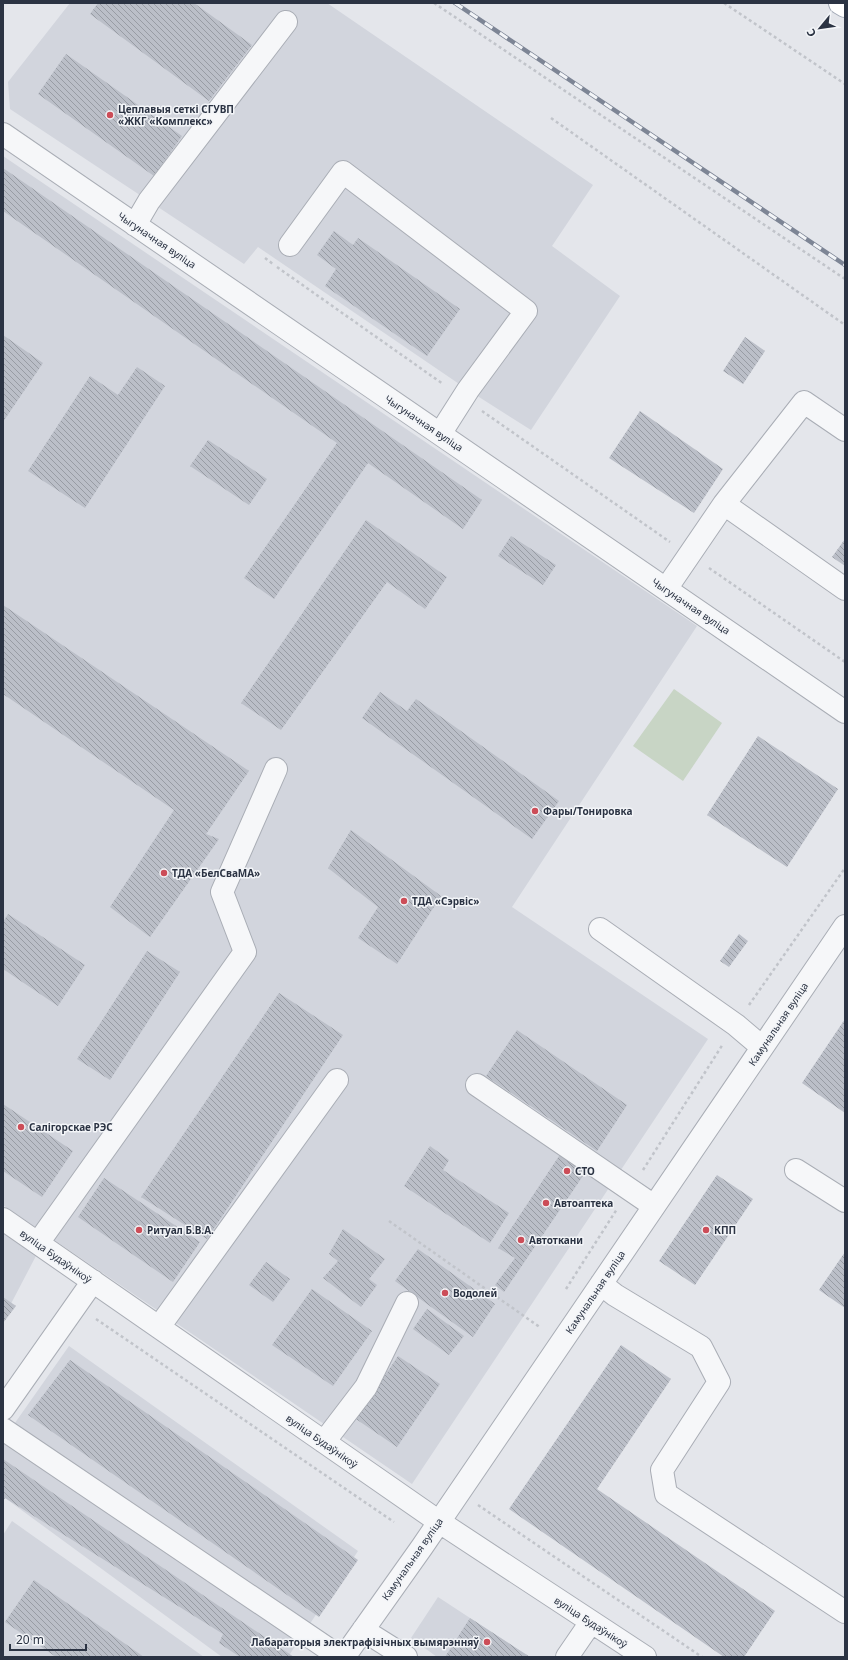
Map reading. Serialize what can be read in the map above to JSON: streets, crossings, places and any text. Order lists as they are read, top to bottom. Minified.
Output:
{"streets":{"street":["Чыгуначная вуліца","Камунальная вуліца","вуліца Будаўнікоў"]},"crossings":[["Камунальная вуліца","вуліца Будаўнікоў"]],"places":["Цеплавыя сеткі СГУВП «ЖКГ «Комплекс»","Фары/Тонировка","ТДА «БелСваМА»","ТДА «Сэрвіс»","Салігорскае РЭС","СТО","Автоаптека","Ритуал Б.В.А.","КПП","Автоткани","Водолей","Лабараторыя электрафізічных вымярэнняў"],"scale_bar":"20 m","north":"bottom left"}
